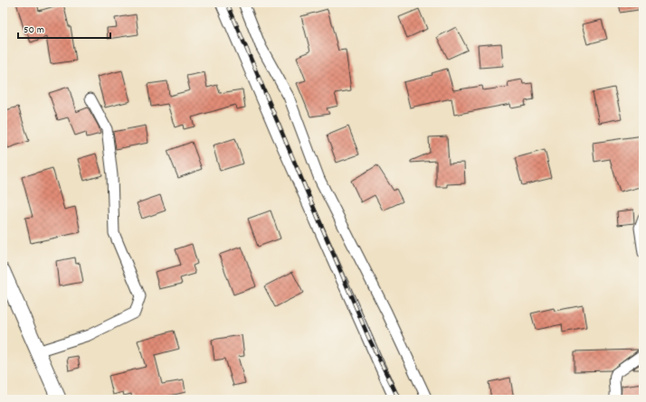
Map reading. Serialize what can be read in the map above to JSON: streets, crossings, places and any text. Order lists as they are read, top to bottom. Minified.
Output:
{"scale_bar":"50 m"}
